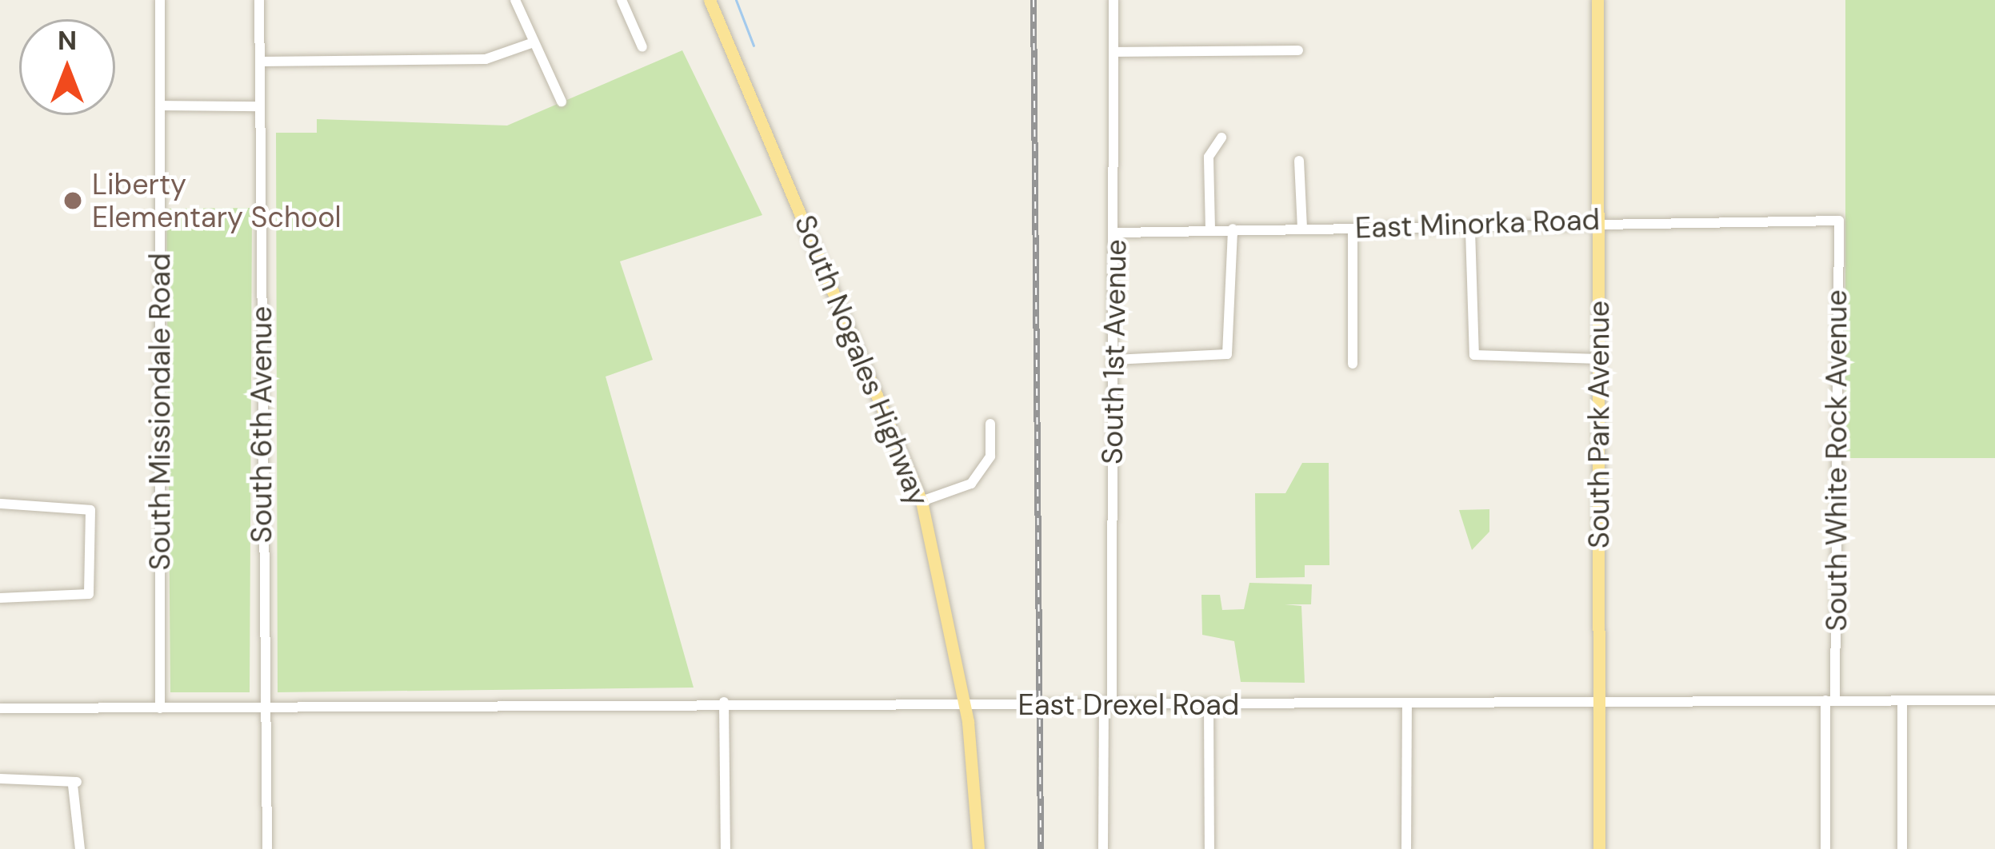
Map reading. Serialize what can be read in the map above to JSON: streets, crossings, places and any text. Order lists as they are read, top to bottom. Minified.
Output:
{"streets":{"main road":["South Nogales Highway","South Park Avenue"],"street":["East Minorka Road","South 1st Avenue","South Missiondale Road","South 6th Avenue","South White Rock Avenue","East Drexel Road"]},"crossings":[["East Minorka Road","South 1st Avenue"],["East Minorka Road","South Park Avenue"],["East Minorka Road","South White Rock Avenue"],["South 1st Avenue","East Drexel Road"],["South Nogales Highway","East Drexel Road"],["South Missiondale Road","East Drexel Road"],["South 6th Avenue","East Drexel Road"],["South Park Avenue","East Drexel Road"],["South White Rock Avenue","East Drexel Road"]],"places":["Liberty Elementary School"],"north":"top"}
